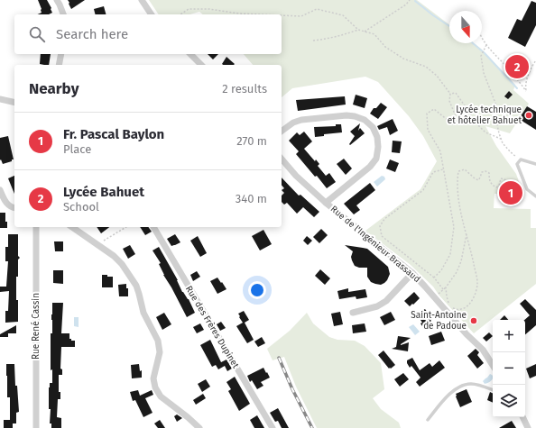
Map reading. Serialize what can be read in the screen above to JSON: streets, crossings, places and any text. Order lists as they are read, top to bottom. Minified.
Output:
{"streets":{"street":["Rue de l'Ingénieur Brassaud","Rue René Cassin","Rue des Frères Dupinet"]},"places":["Lycée technique et hôtelier Bahuet","Saint-Antoine de Padoue"],"north":"bottom","page":{"search":"Search here","pins":["2","1"],"heading":["Nearby","2 results"],"list":[{"mark":"1","name":"Fr. Pascal Baylon","note":"Place","value":"270 m"},{"mark":"2","name":"Lycée Bahuet","note":"School","value":"340 m"}],"map_buttons":["+","−"]}}
